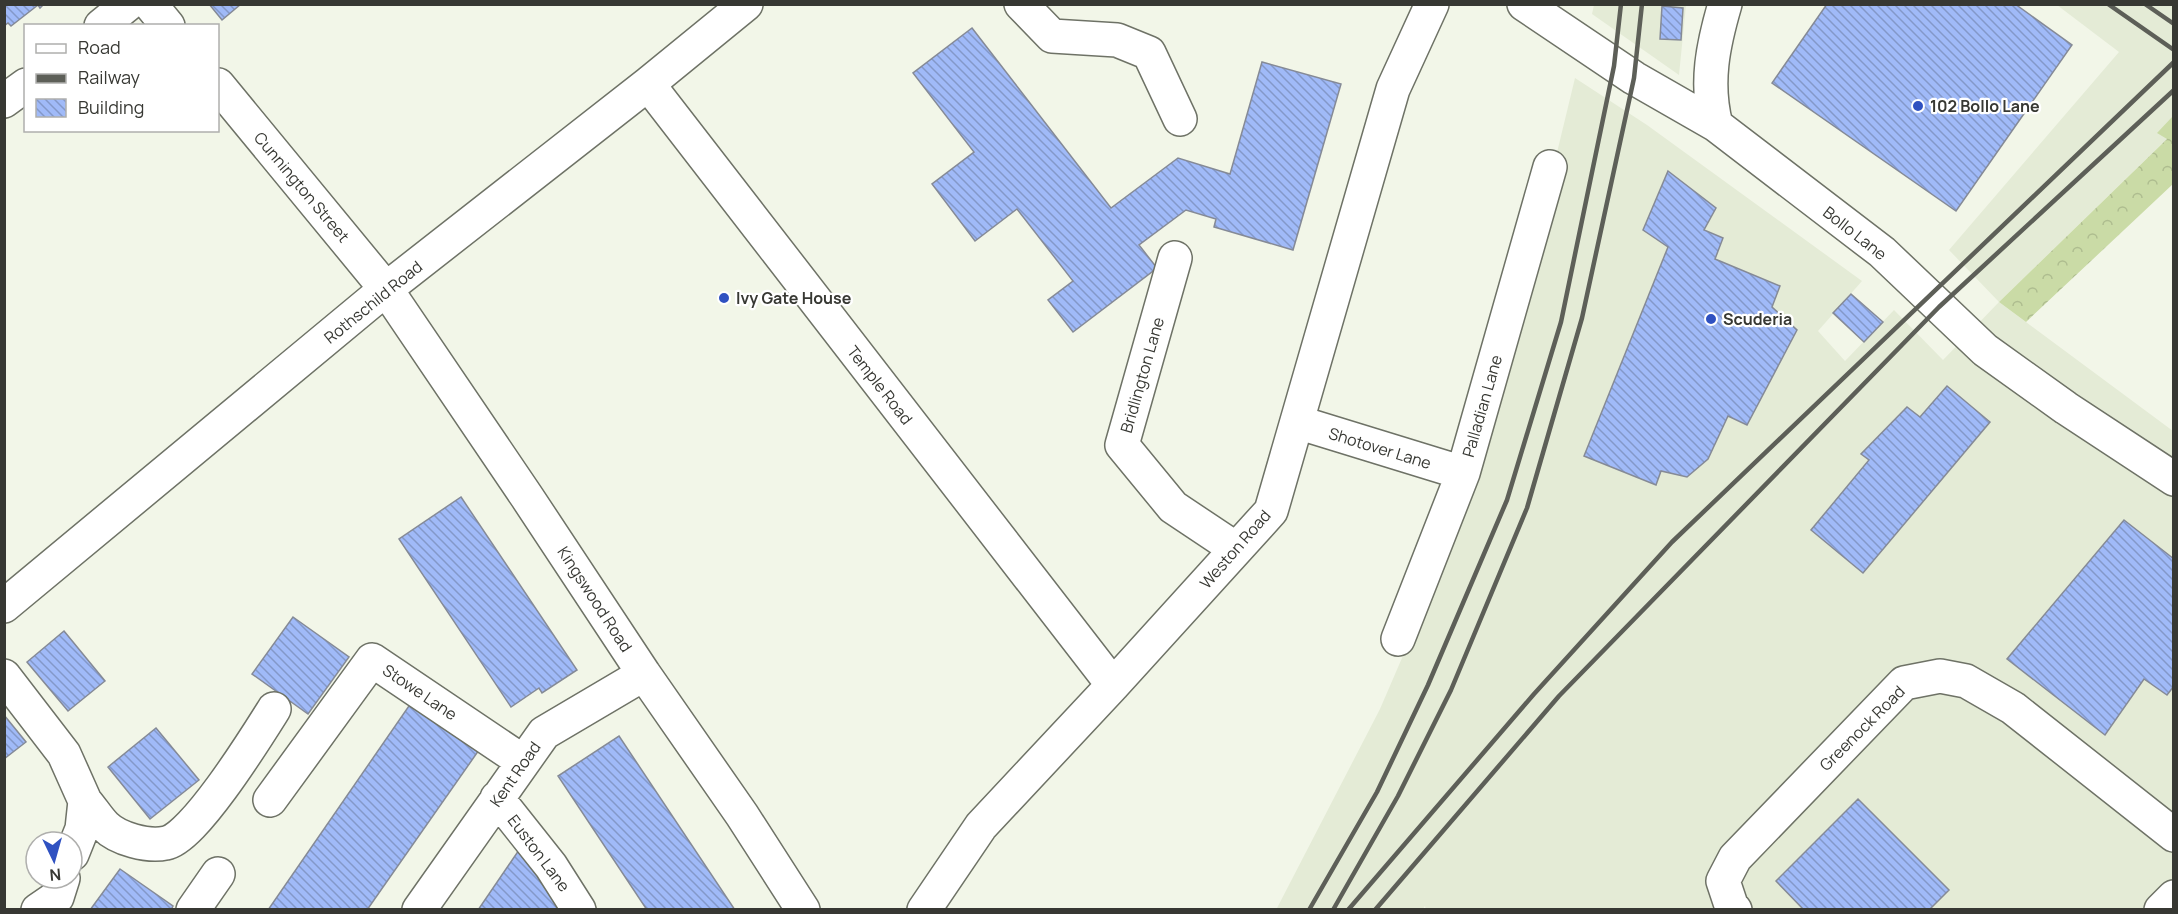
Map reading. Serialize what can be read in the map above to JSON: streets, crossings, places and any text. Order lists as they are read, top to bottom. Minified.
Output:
{"streets":{"street":["Cunnington Street","Bollo Lane","Rothschild Road","Bridlington Lane","Temple Road","Palladian Lane","Shotover Lane","Weston Road","Kingswood Road","Stowe Lane","Greenock Road","Kent Road","Euston Lane"]},"crossings":[["Cunnington Street","Rothschild Road"],["Cunnington Street","Kingswood Road"],["Rothschild Road","Temple Road"],["Rothschild Road","Kingswood Road"],["Bridlington Lane","Weston Road"],["Temple Road","Weston Road"],["Palladian Lane","Shotover Lane"],["Shotover Lane","Weston Road"],["Kingswood Road","Kent Road"],["Stowe Lane","Kent Road"],["Kent Road","Euston Lane"]],"places":["102 Bollo Lane","Ivy Gate House","Scuderia"],"legend":["Road","Railway","Building"],"north":"bottom"}
